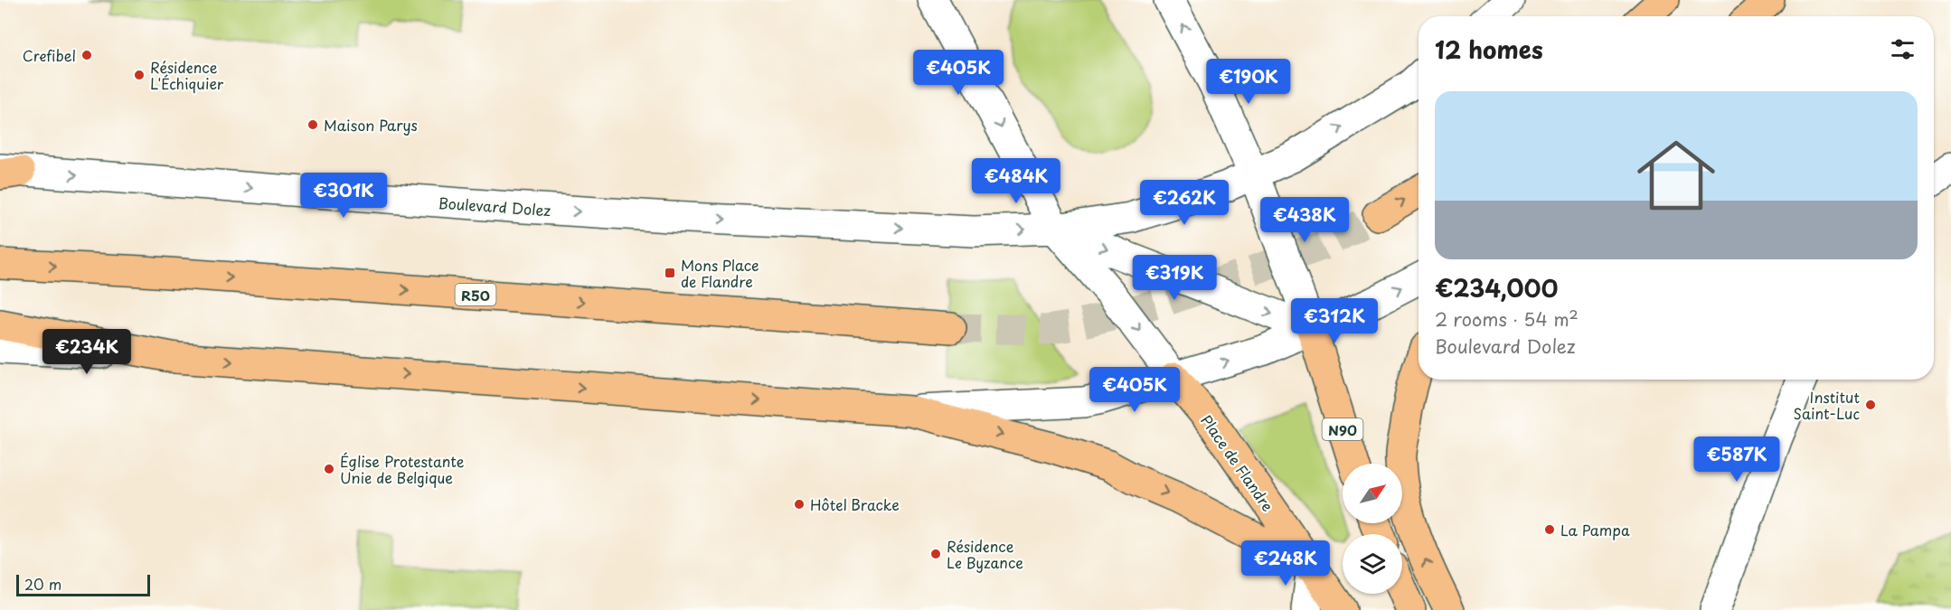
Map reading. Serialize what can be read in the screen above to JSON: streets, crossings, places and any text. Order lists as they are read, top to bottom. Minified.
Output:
{"streets":{"main road":["R50","N90","Place de Flandre"],"street":["Boulevard Dolez"]},"crossings":[["Boulevard Dolez","Place de Flandre"]],"places":{"other":["Crefibel","Résidence L'Échiquier","Maison Parys","Institut Saint-Luc","Église Protestante Unie de Belgique","Hôtel Bracke","La Pampa","Résidence Le Byzance"],"transit":["Mons Place de Flandre"]},"scale_bar":"20 m","north":"top right","page":{"heading":"12 homes","price":["€405K","€190K","€484K","€301K","€262K","€438K","€319K","€312K","€234K","€405K","€587K","€248K"],"list":[{"name":"€234,000","note":"2 rooms · 54 m² · Boulevard Dolez"}],"scale":"20 m"}}
